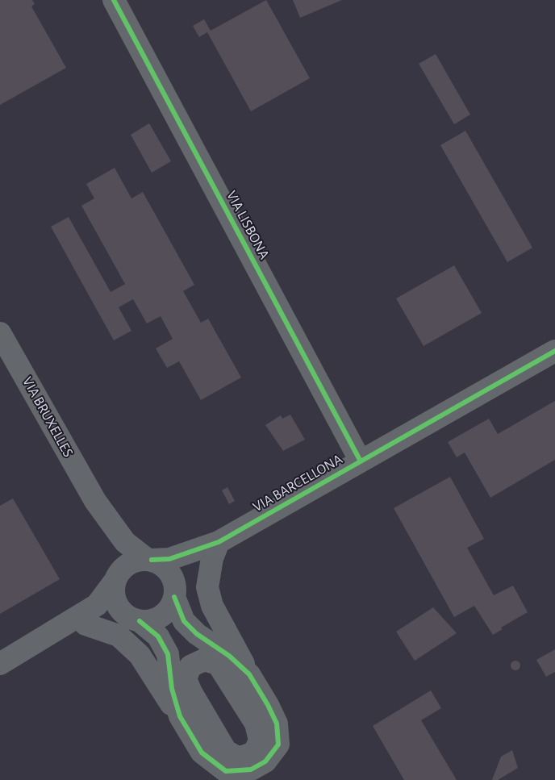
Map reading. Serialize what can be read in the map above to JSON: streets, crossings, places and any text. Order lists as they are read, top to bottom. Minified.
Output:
{"streets":{"street":["VIA LISBONA","VIA BRUXELLES","VIA BARCELLONA"]},"crossings":[["VIA LISBONA","VIA BARCELLONA"],["VIA BRUXELLES","VIA BARCELLONA"]]}
